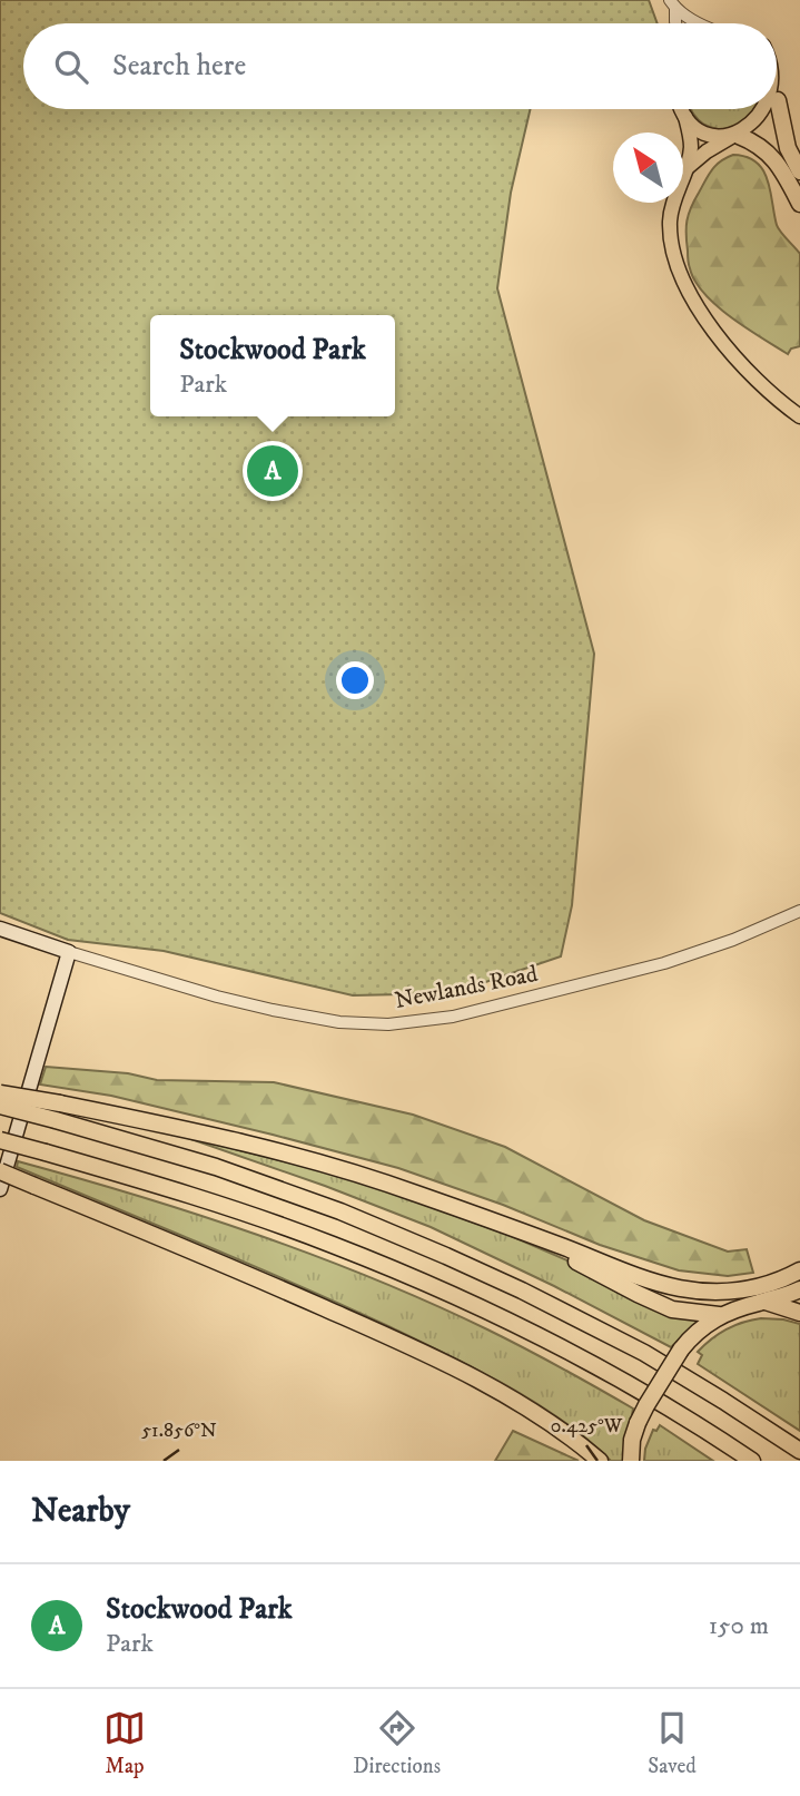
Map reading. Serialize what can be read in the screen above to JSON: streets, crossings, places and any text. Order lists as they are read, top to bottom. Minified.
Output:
{"streets":{"main road":["Newlands Road"]},"north":"top left","page":{"search":"Search here","popup":["Stockwood Park","Park"],"pins":"A","heading":"Nearby","list":[{"mark":"A","name":"Stockwood Park","note":"Park","value":"150 m"}],"nav":["Map","Directions","Saved"]},"coordinates":["0.425°W","51.856°N"]}
